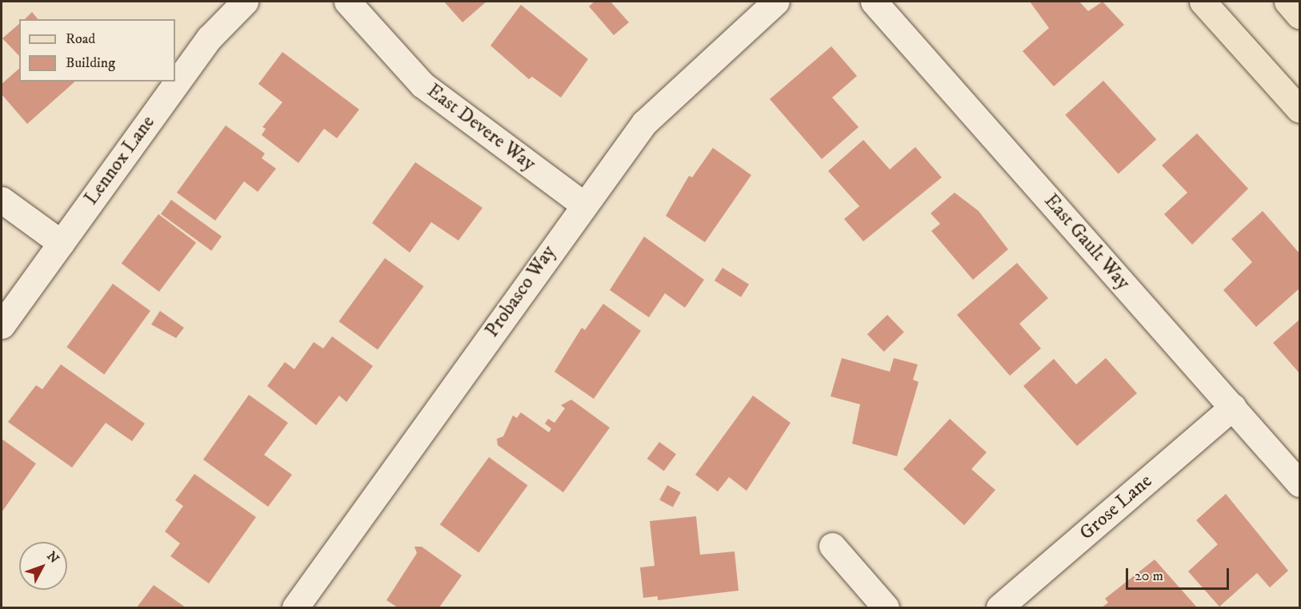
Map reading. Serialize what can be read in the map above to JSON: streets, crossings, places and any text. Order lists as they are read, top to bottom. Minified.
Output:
{"streets":{"street":["East Devere Way","Lennox Lane","East Gault Way","Probasco Way","Grose Lane"]},"crossings":[["East Devere Way","Probasco Way"],["East Gault Way","Grose Lane"]],"legend":["Road","Building"],"scale_bar":"20 m","north":"top right"}
